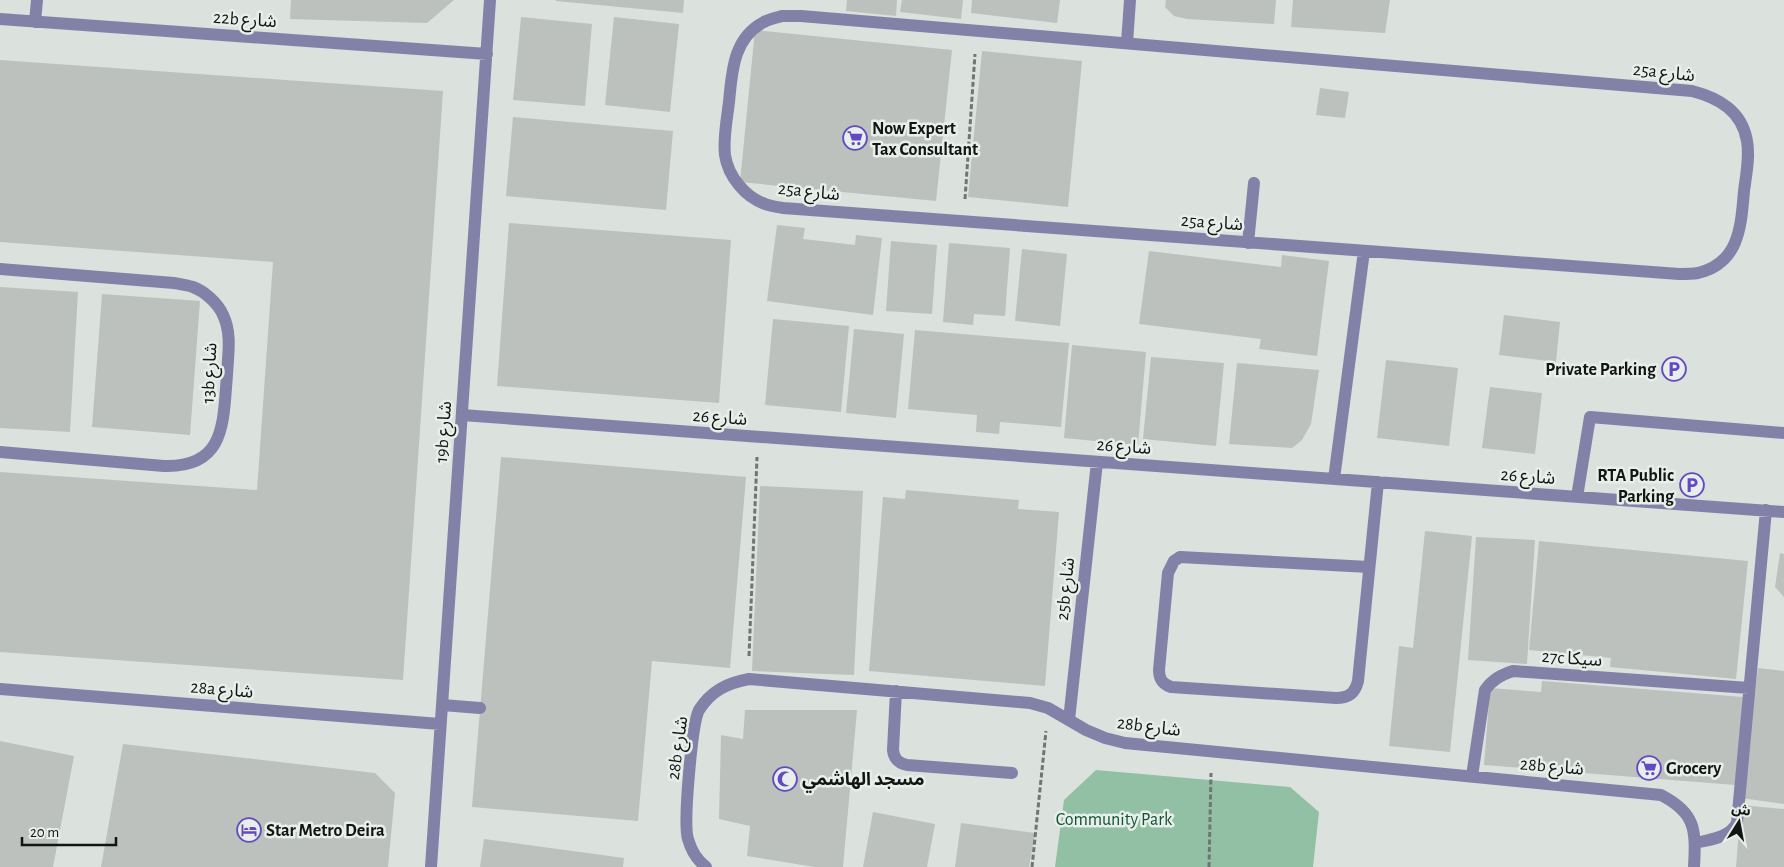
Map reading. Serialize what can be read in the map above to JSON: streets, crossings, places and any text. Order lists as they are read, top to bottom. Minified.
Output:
{"streets":{"street":["22b شارع","25a شارع","13b شارع","شارع 26","19b شارع","25b شارع","27c سيكا","28a شارع","28b شارع"]},"crossings":[["22b شارع","19b شارع"],["شارع 26","19b شارع"],["شارع 26","25b شارع"],["19b شارع","28a شارع"],["25b شارع","28b شارع"],["27c سيكا","28b شارع"]],"parks":["Community Park"],"places":{"supermarket":["Now Expert Tax Consultant","Grocery"],"parking":["Private Parking","RTA Public Parking"],"mosque":["مسجد الهاشمي"],"hotel":["Star Metro Deira"]},"scale_bar":"20 m","north":"top"}
